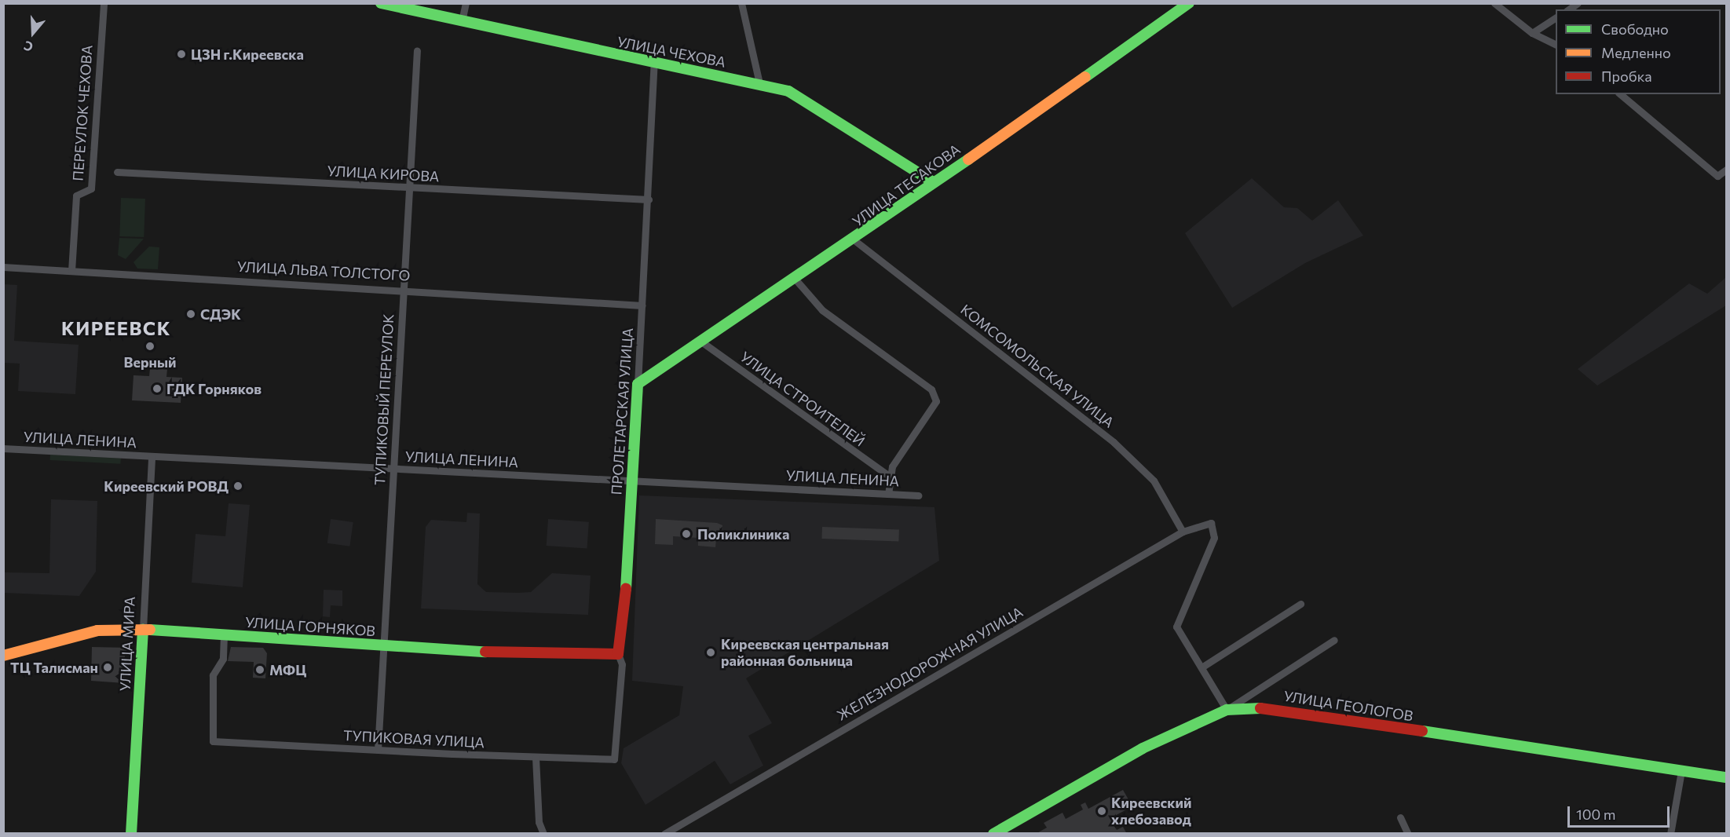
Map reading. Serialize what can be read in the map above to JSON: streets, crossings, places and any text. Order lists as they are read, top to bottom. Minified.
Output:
{"streets":{"main road":["УЛИЦА ЧЕХОВА","УЛИЦА ТЕСАКОВА","ПРОЛЕТАРСКАЯ УЛИЦА","УЛИЦА ГОРНЯКОВ","УЛИЦА МИРА","УЛИЦА ГЕОЛОГОВ"],"street":["ПЕРЕУЛОК ЧЕХОВА","УЛИЦА КИРОВА","УЛИЦА ЛЬВА ТОЛСТОГО","КОМСОМОЛЬСКАЯ УЛИЦА","УЛИЦА СТРОИТЕЛЕЙ","ТУПИКОВЫЙ ПЕРЕУЛОК","УЛИЦА ЛЕНИНА","ЖЕЛЕЗНОДОРОЖНАЯ УЛИЦА","ТУПИКОВАЯ УЛИЦА"]},"crossings":[["УЛИЦА ЧЕХОВА","УЛИЦА ТЕСАКОВА"],["УЛИЦА ЧЕХОВА","ПРОЛЕТАРСКАЯ УЛИЦА"],["ПЕРЕУЛОК ЧЕХОВА","УЛИЦА ЛЬВА ТОЛСТОГО"],["УЛИЦА КИРОВА","ТУПИКОВЫЙ ПЕРЕУЛОК"],["УЛИЦА КИРОВА","ПРОЛЕТАРСКАЯ УЛИЦА"],["УЛИЦА ТЕСАКОВА","КОМСОМОЛЬСКАЯ УЛИЦА"],["УЛИЦА ТЕСАКОВА","УЛИЦА СТРОИТЕЛЕЙ"],["УЛИЦА ТЕСАКОВА","ПРОЛЕТАРСКАЯ УЛИЦА"],["УЛИЦА ЛЬВА ТОЛСТОГО","ТУПИКОВЫЙ ПЕРЕУЛОК"],["УЛИЦА ЛЬВА ТОЛСТОГО","ПРОЛЕТАРСКАЯ УЛИЦА"],["КОМСОМОЛЬСКАЯ УЛИЦА","ЖЕЛЕЗНОДОРОЖНАЯ УЛИЦА"],["ТУПИКОВЫЙ ПЕРЕУЛОК","УЛИЦА ЛЕНИНА"],["ТУПИКОВЫЙ ПЕРЕУЛОК","УЛИЦА ГОРНЯКОВ"],["ТУПИКОВЫЙ ПЕРЕУЛОК","ТУПИКОВАЯ УЛИЦА"],["ПРОЛЕТАРСКАЯ УЛИЦА","УЛИЦА ЛЕНИНА"],["ПРОЛЕТАРСКАЯ УЛИЦА","УЛИЦА ГОРНЯКОВ"],["ПРОЛЕТАРСКАЯ УЛИЦА","ТУПИКОВАЯ УЛИЦА"],["УЛИЦА ЛЕНИНА","УЛИЦА МИРА"],["УЛИЦА ГОРНЯКОВ","УЛИЦА МИРА"],["УЛИЦА ГОРНЯКОВ","ТУПИКОВАЯ УЛИЦА"]],"districts":["КИРЕЕВСК"],"places":["ЦЗН г.Киреевска","СДЭК","Верный","ГДК Горняков","Киреевский РОВД","Поликлиника","Киреевская центральная районная больница","ТЦ Талисман","МФЦ","Киреевский хлебозавод"],"legend":["Свободно","Медленно","Пробка"],"scale_bar":"100 m","north":"bottom"}
